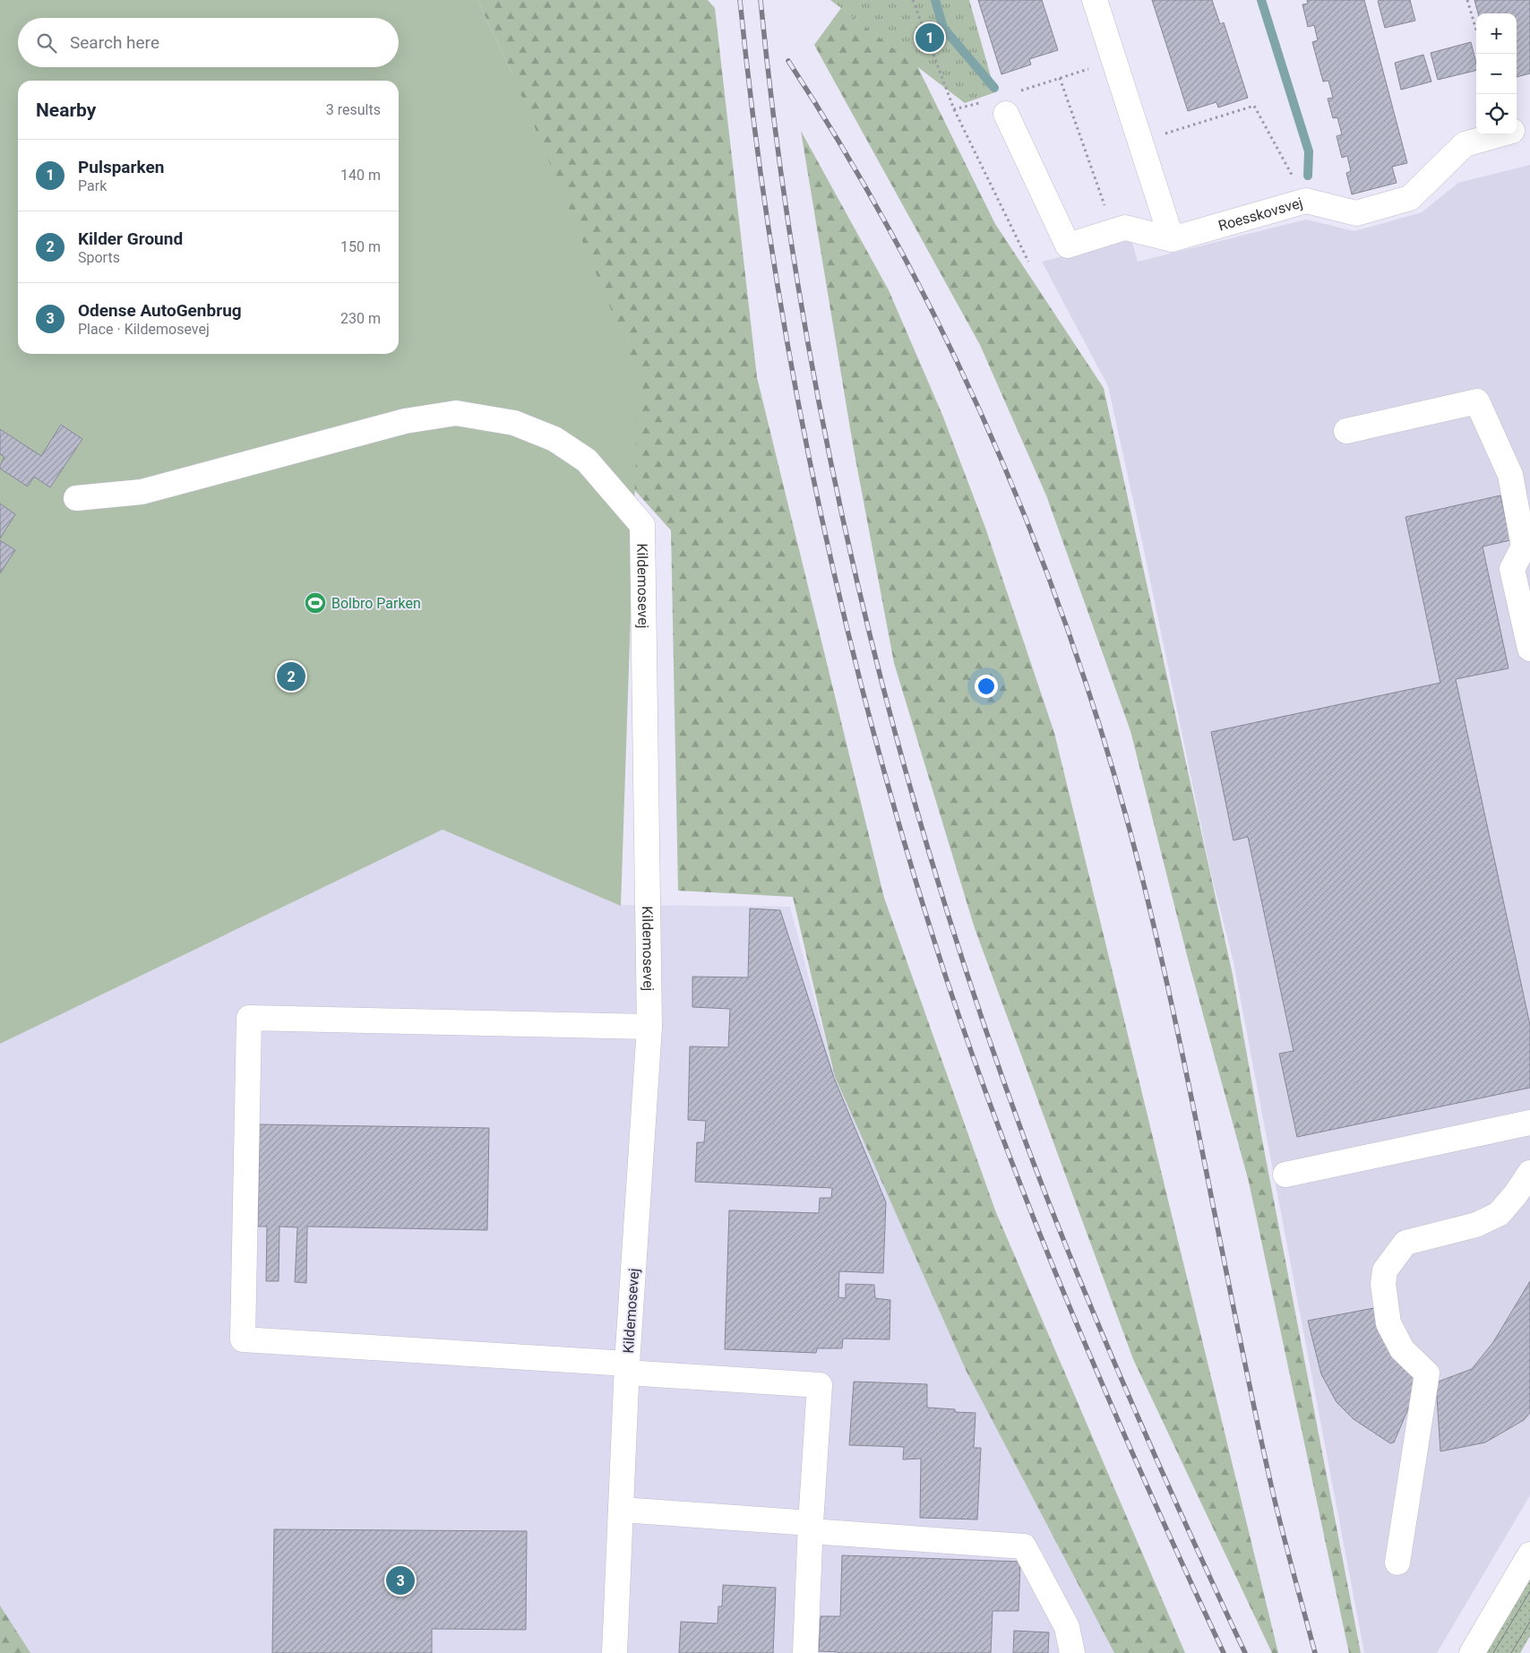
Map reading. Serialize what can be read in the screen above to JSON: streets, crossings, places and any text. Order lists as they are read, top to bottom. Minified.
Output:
{"streets":{"street":["Roesskovsvej","Kildemosevej"]},"places":{"sports":["Bolbro Parken"]},"page":{"map_buttons":["+","−"],"search":"Search here","pins":["1","2","3"],"heading":["Nearby","3 results"],"list":[{"mark":"1","name":"Pulsparken","note":"Park","value":"140 m"},{"mark":"2","name":"Kilder Ground","note":"Sports","value":"150 m"},{"mark":"3","name":"Odense AutoGenbrug","note":"Place · Kildemosevej","value":"230 m"}]}}
